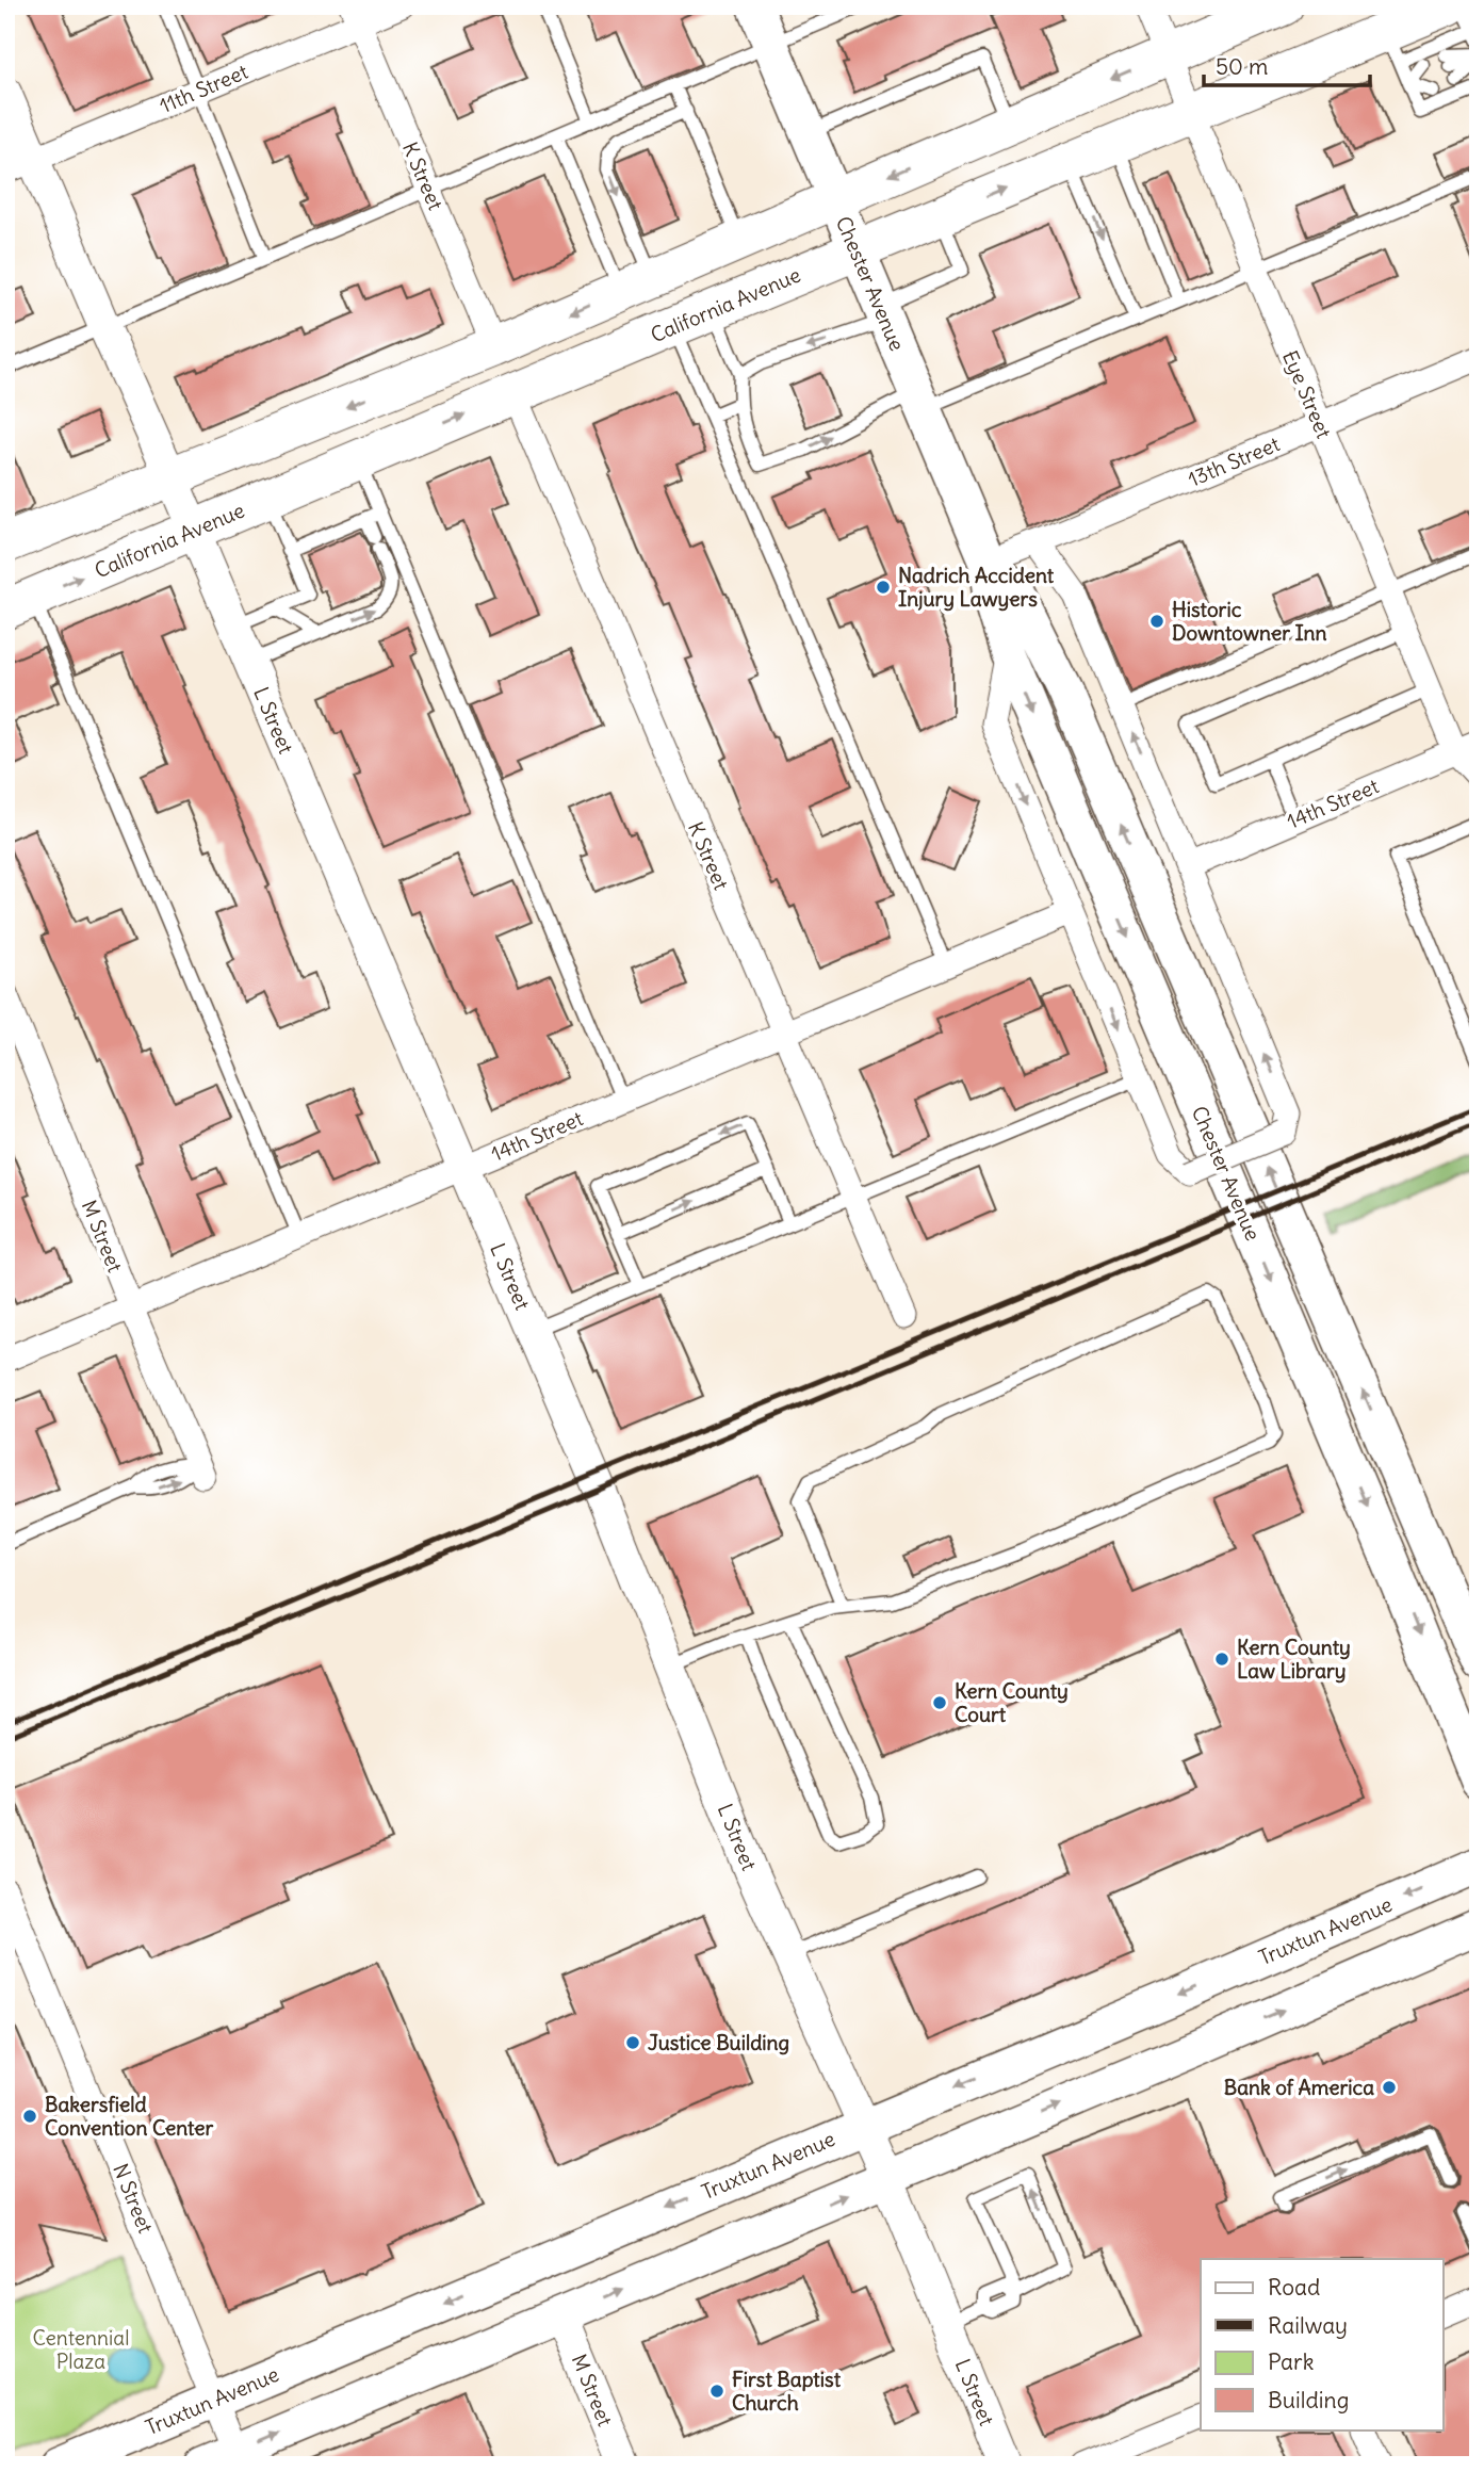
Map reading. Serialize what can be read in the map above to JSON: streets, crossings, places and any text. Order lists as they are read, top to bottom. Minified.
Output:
{"streets":{"main road":["Chester Avenue","California Avenue","Truxtun Avenue"],"street":["11th Street","K Street","Eye Street","13th Street","L Street","14th Street","M Street","N Street"]},"crossings":[["11th Street","K Street"],["11th Street","L Street"],["K Street","California Avenue"],["K Street","14th Street"],["Chester Avenue","California Avenue"],["Chester Avenue","13th Street"],["California Avenue","Eye Street"],["California Avenue","L Street"],["Eye Street","13th Street"],["Eye Street","14th Street"],["L Street","14th Street"],["L Street","Truxtun Avenue"],["14th Street","M Street"],["Truxtun Avenue","N Street"]],"parks":["Centennial Plaza"],"places":["Nadrich Accident Injury Lawyers","Historic Downtowner Inn","Kern County Law Library","Kern County Court","Justice Building","Bank of America","Bakersfield Convention Center","First Baptist Church"],"legend":["Road","Railway","Park","Building"],"scale_bar":"50 m"}
